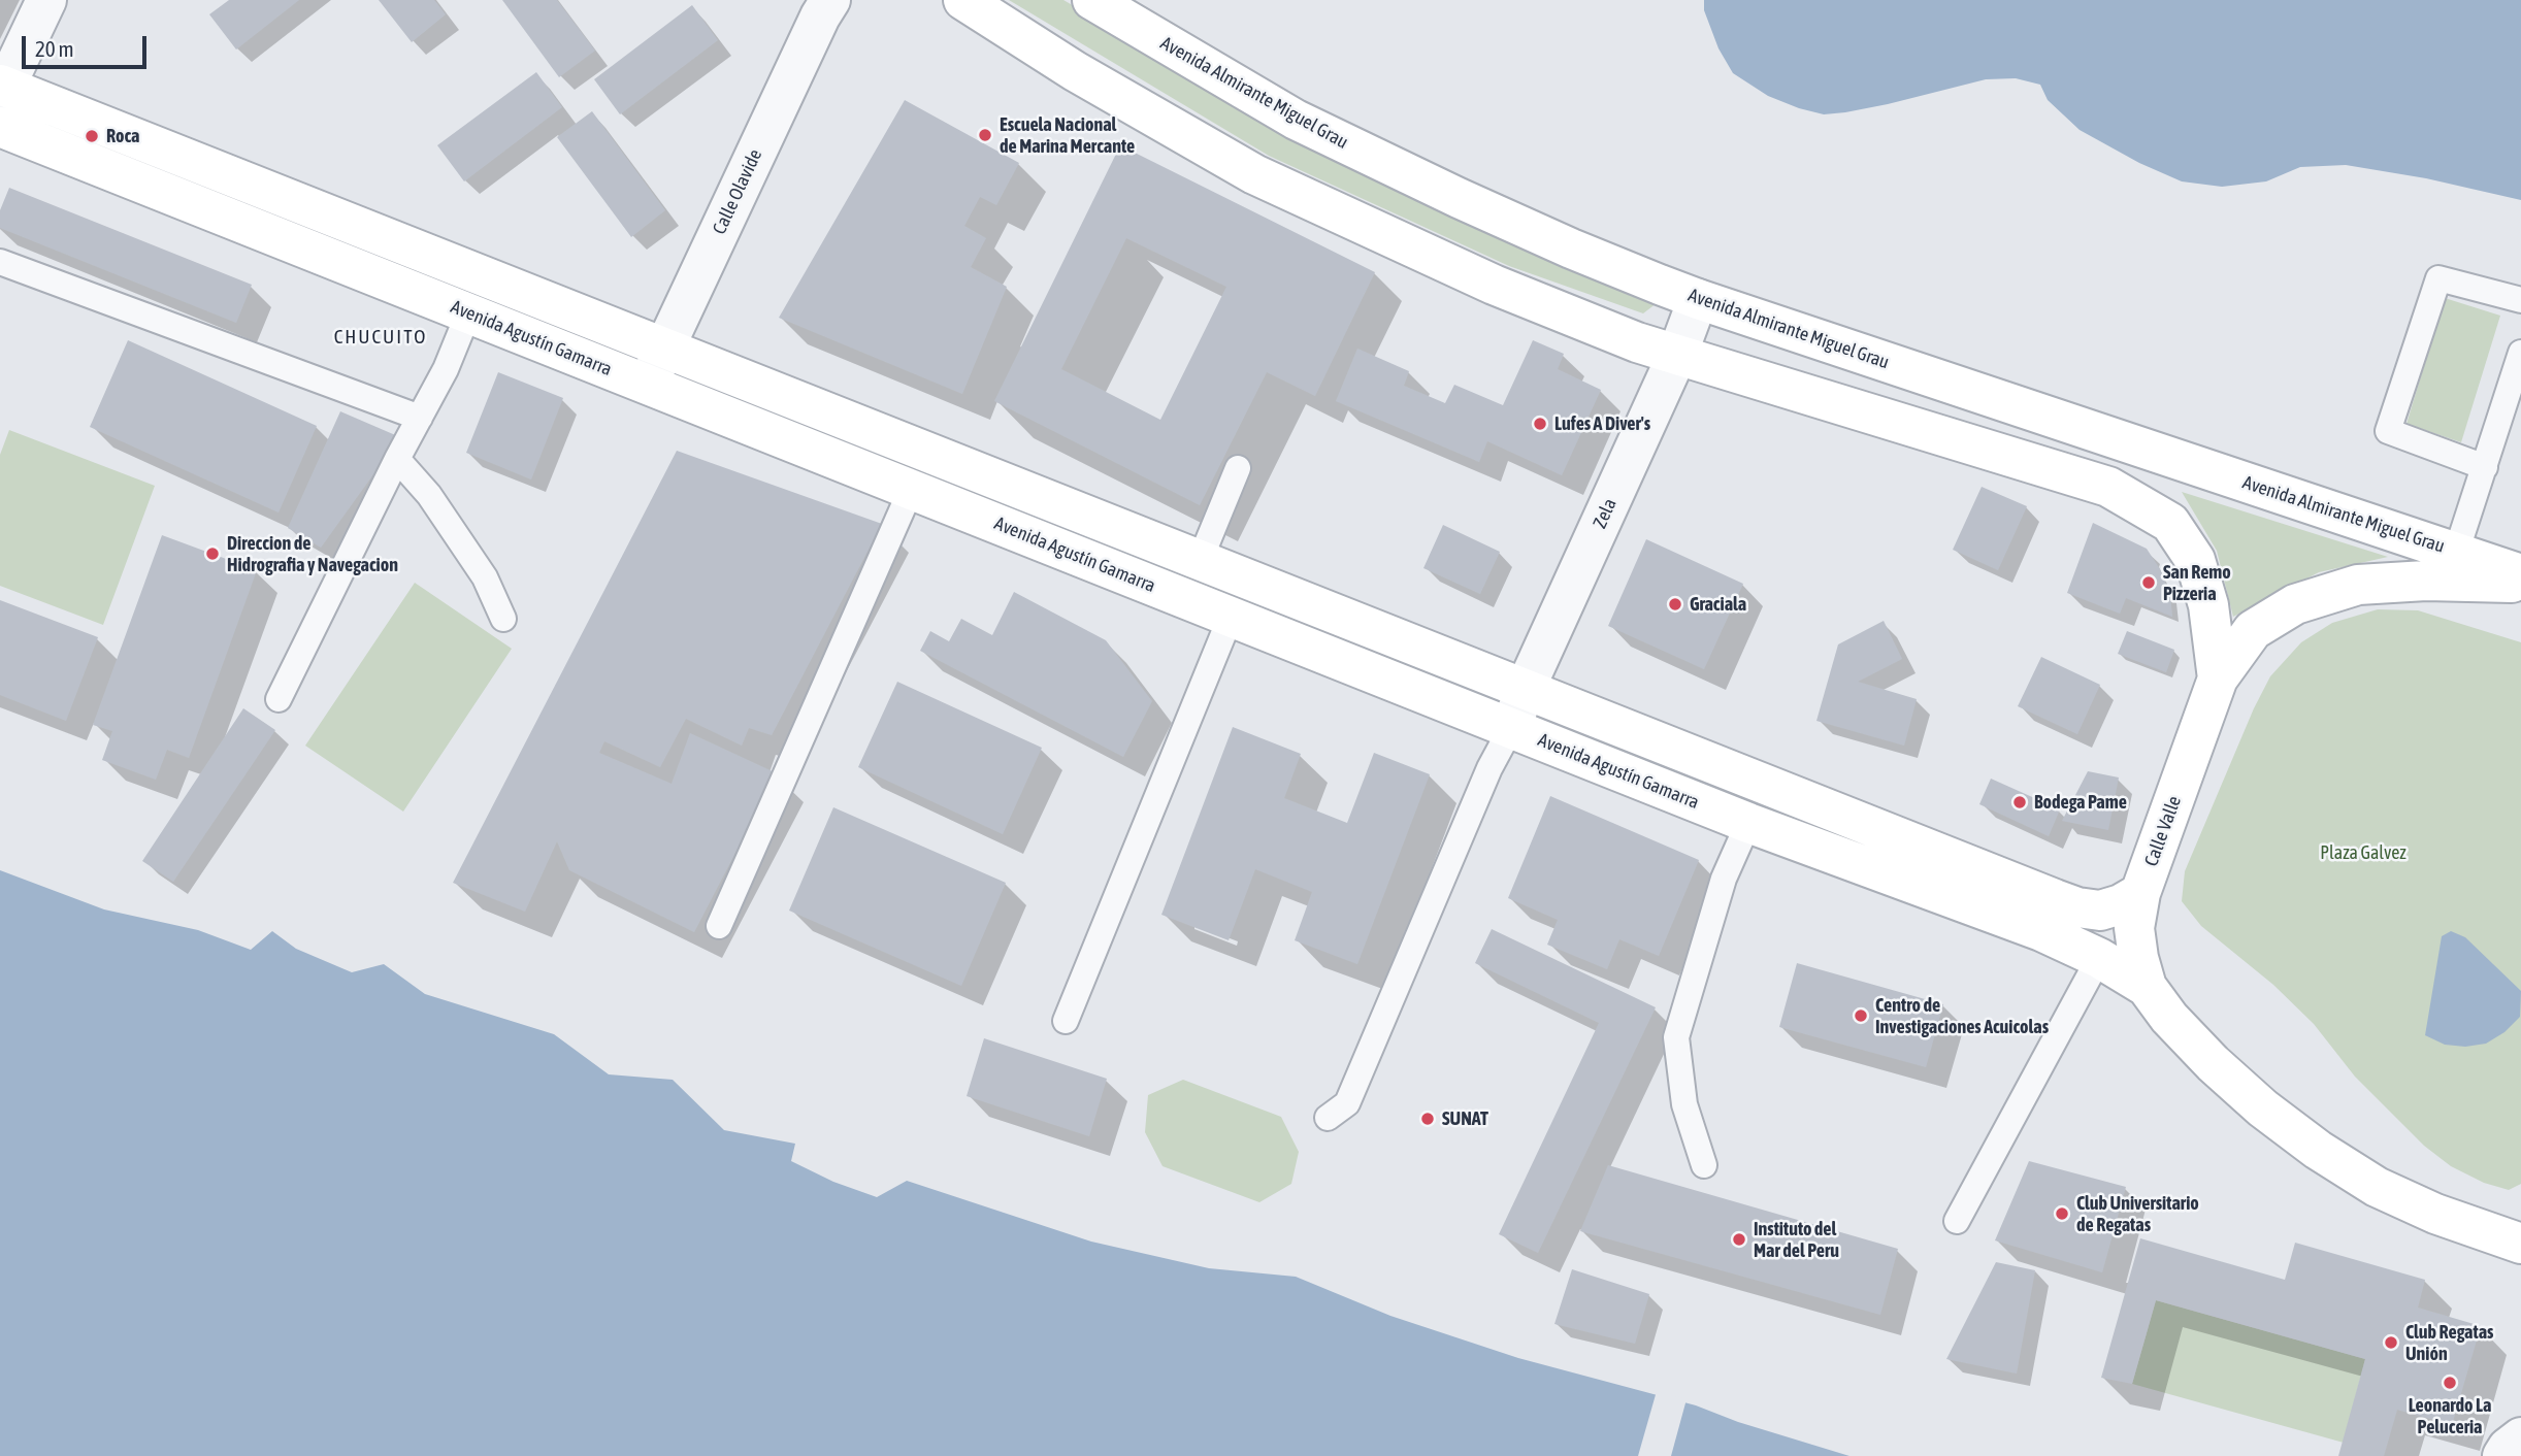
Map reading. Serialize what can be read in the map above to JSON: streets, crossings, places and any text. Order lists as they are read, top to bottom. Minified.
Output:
{"streets":{"main road":["Avenida Almirante Miguel Grau","Avenida Agustín Gamarra","Calle Valle"],"street":["Calle Olavide","Zela"]},"crossings":[["Avenida Almirante Miguel Grau","Zela"],["Calle Olavide","Avenida Agustín Gamarra"],["Avenida Agustín Gamarra","Zela"],["Avenida Agustín Gamarra","Calle Valle"]],"districts":["CHUCUITO"],"parks":["Plaza Galvez"],"places":["Escuela Nacional de Marina Mercante","Roca","Lufes A Diver's","Direccion de Hidrografia y Navegacion","San Remo Pizzeria","Graciala","Bodega Pame","Centro de Investigaciones Acuicolas","SUNAT","Club Universitario de Regatas","Instituto del Mar del Peru","Club Regatas Unión","Leonardo La Peluceria"],"scale_bar":"20 m"}
